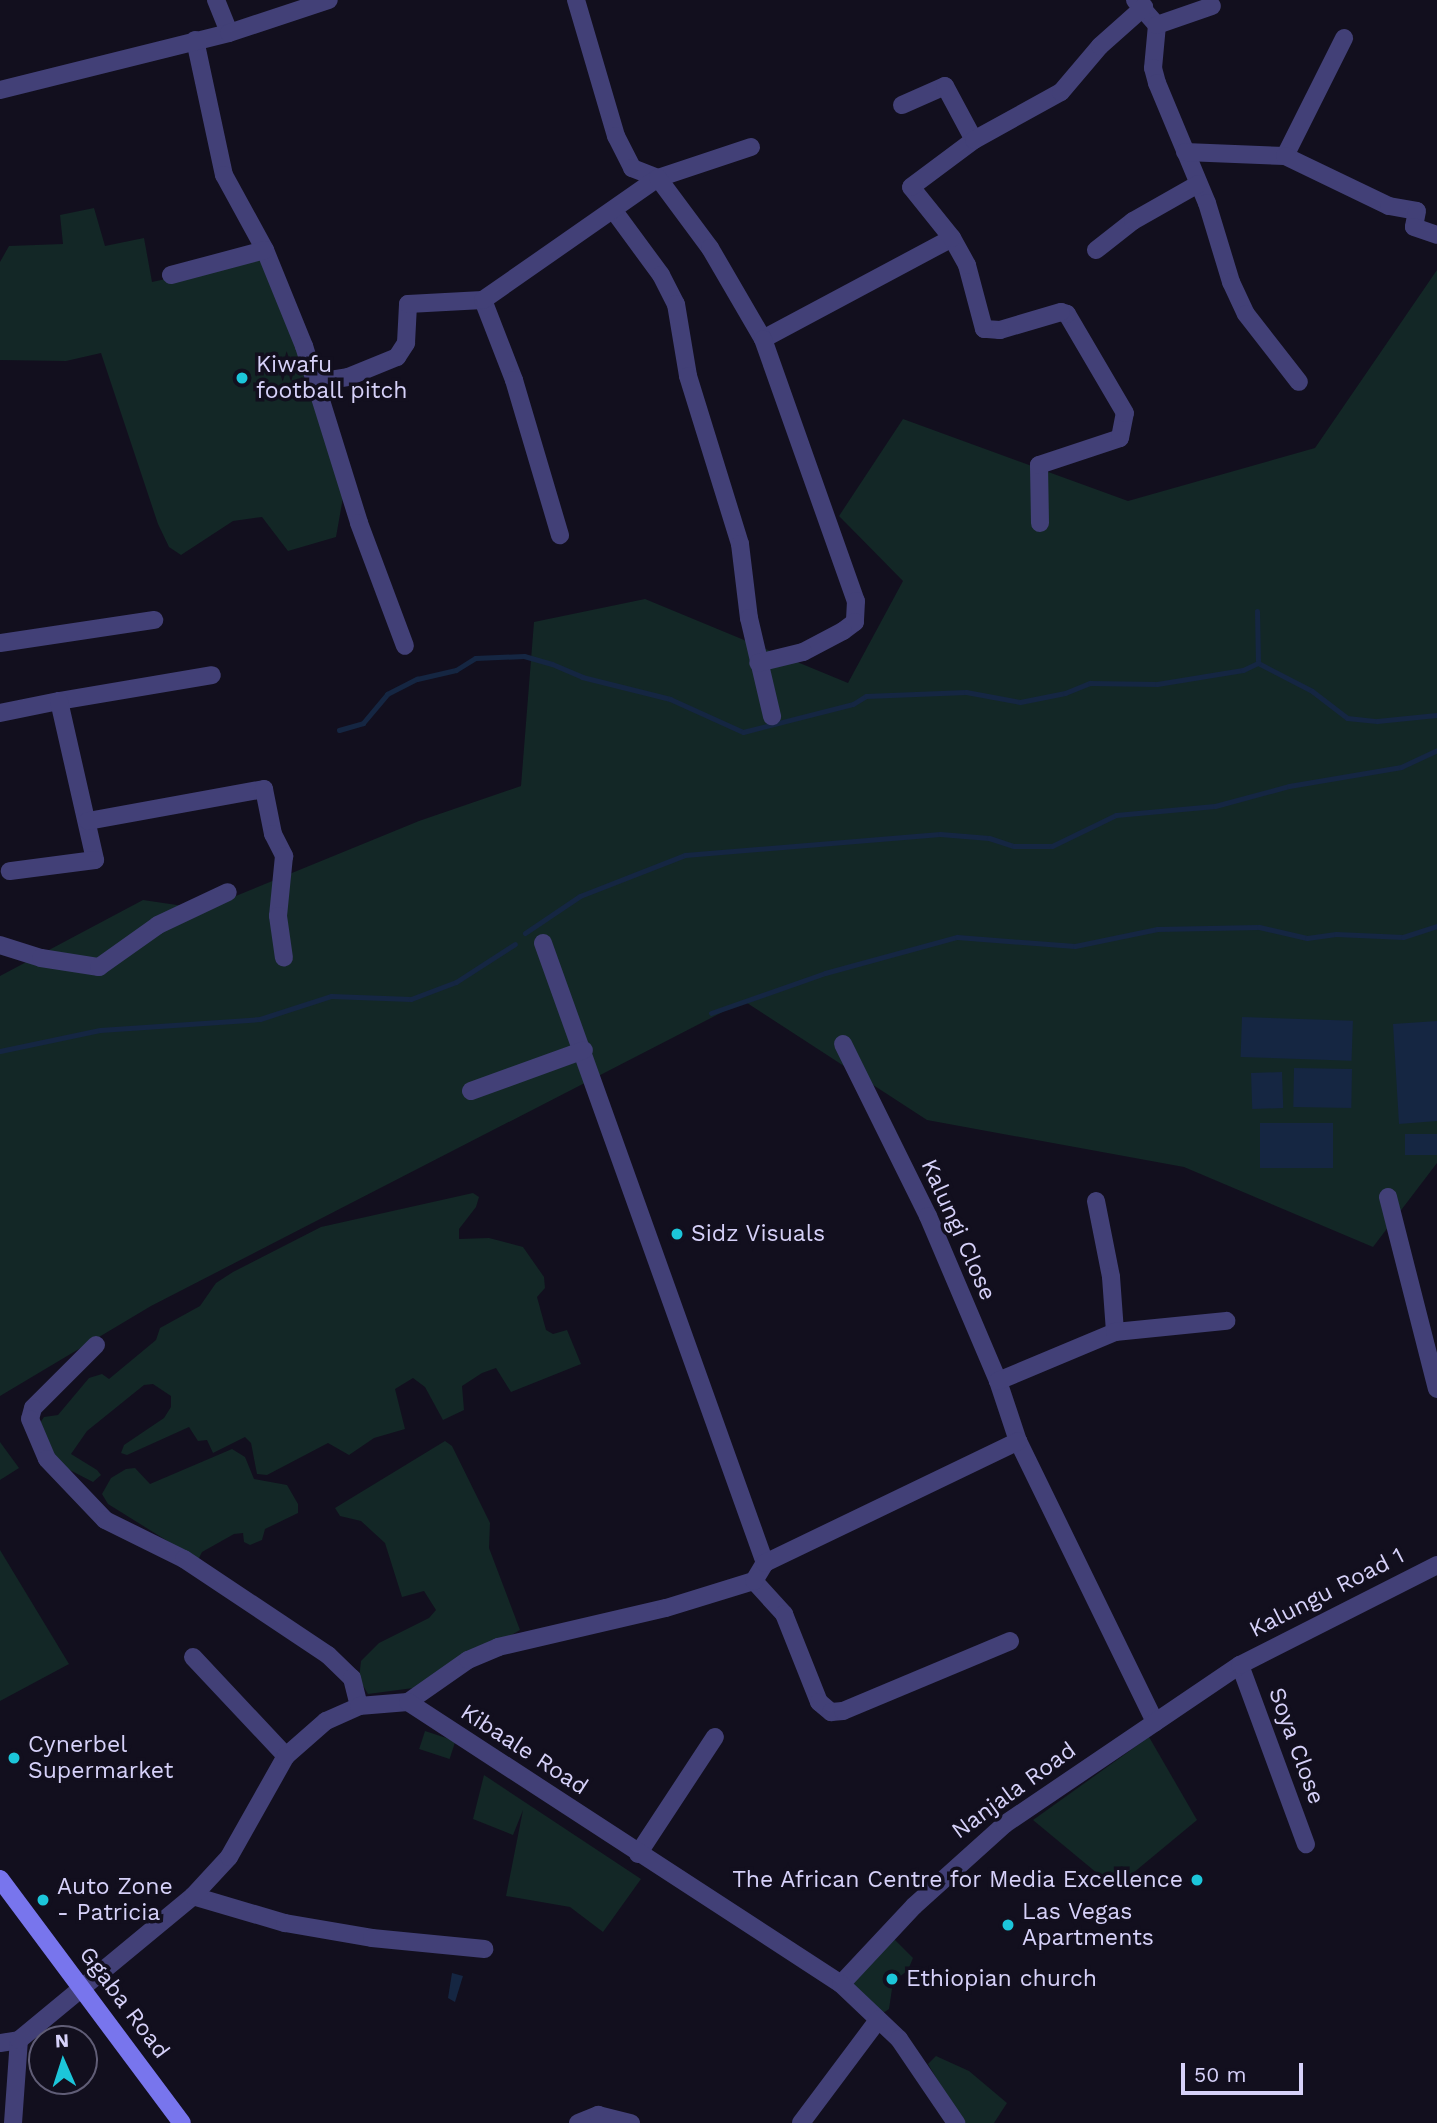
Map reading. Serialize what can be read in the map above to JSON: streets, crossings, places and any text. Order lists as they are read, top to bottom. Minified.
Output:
{"streets":{"main road":["Ggaba Road"],"street":["Kalungi Close","Kalungu Road 1","Soya Close","Kibaale Road","Nanjala Road"]},"crossings":[["Kalungi Close","Nanjala Road"],["Kalungu Road 1","Soya Close"],["Kalungu Road 1","Nanjala Road"],["Soya Close","Nanjala Road"],["Kibaale Road","Nanjala Road"]],"places":["Kiwafu football pitch","Sidz Visuals","Cynerbel Supermarket","The African Centre for Media Excellence","Auto Zone - Patricia","Las Vegas Apartments","Ethiopian church"],"scale_bar":"50 m","north":"top"}
